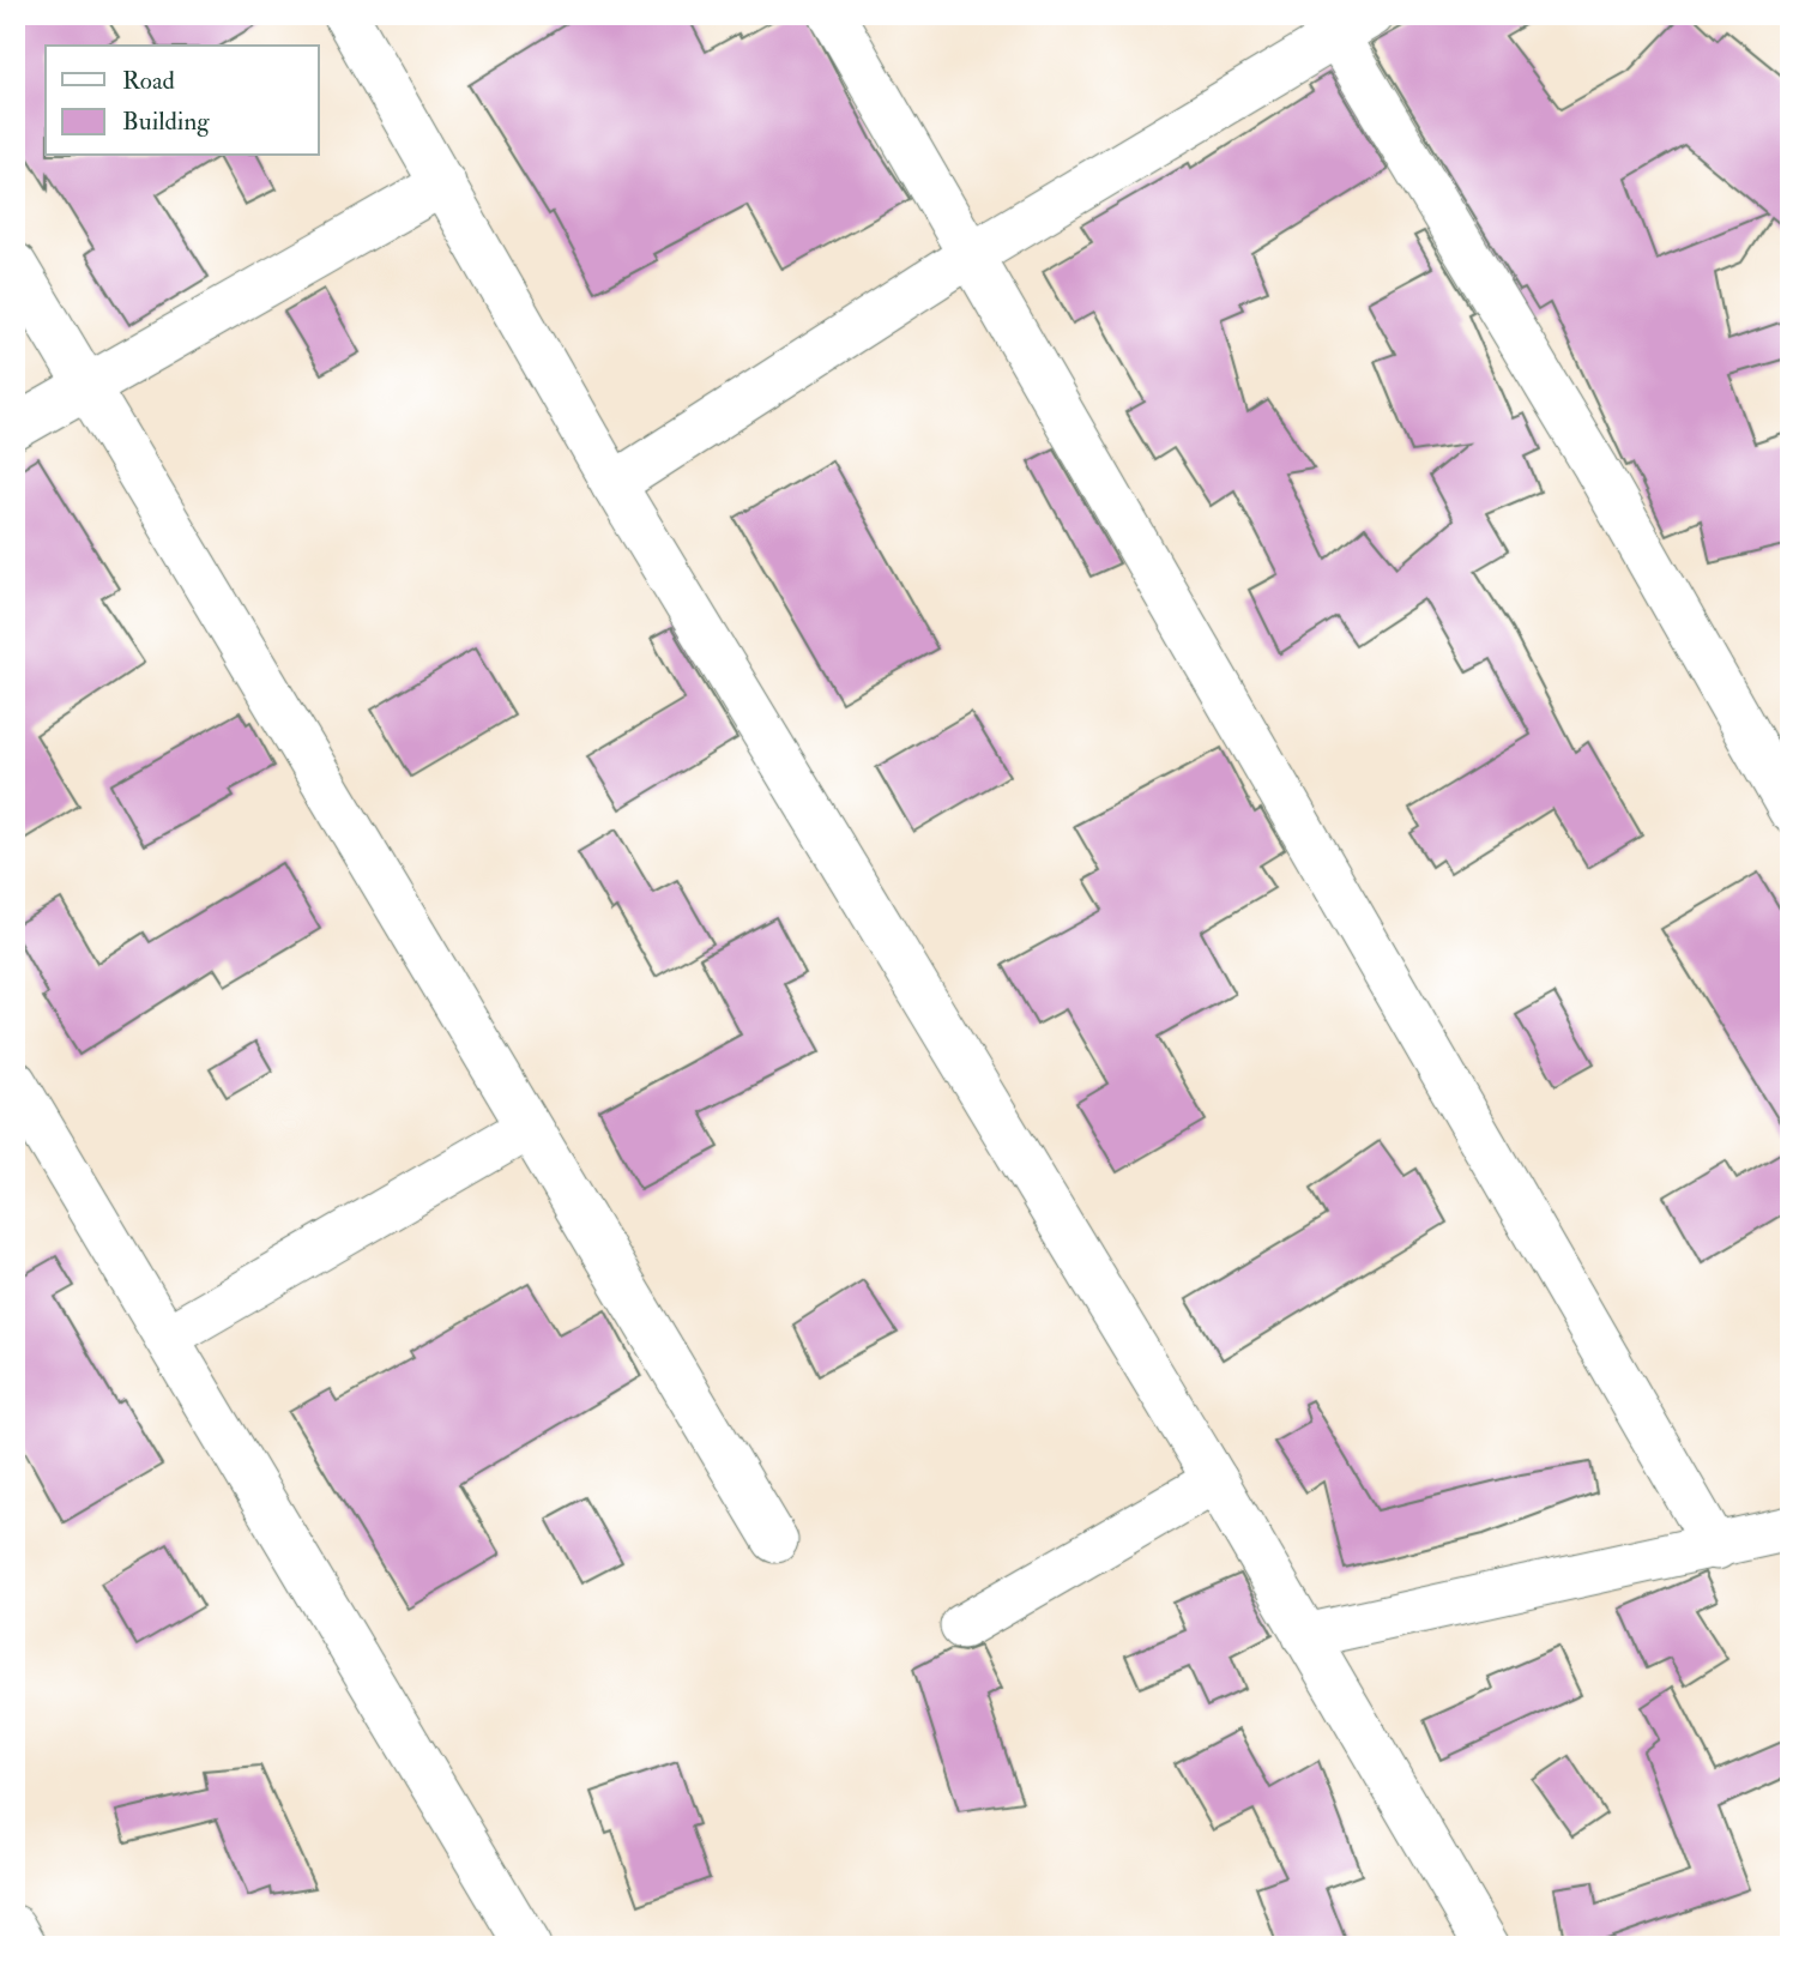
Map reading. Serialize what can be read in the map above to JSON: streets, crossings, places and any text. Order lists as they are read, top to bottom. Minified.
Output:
{"legend":["Road","Building"]}
